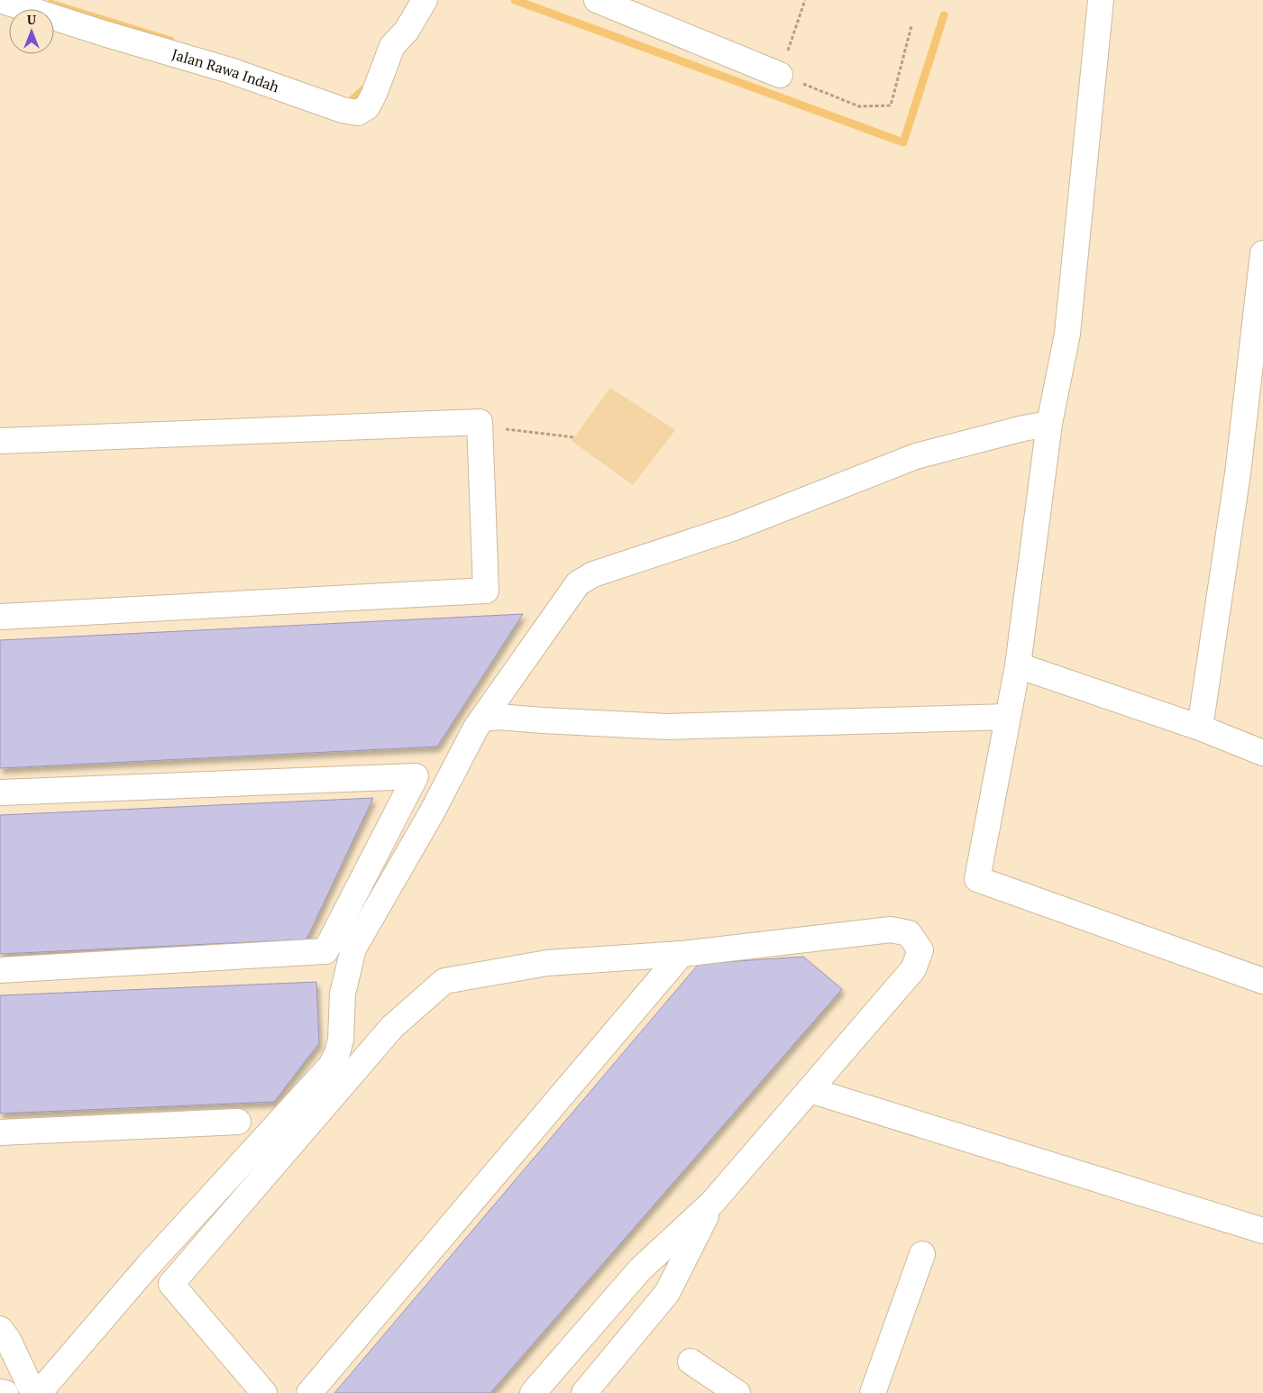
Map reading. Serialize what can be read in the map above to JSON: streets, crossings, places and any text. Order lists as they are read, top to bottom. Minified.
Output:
{"streets":{"street":["Jalan Rawa Indah"]},"north":"top"}
